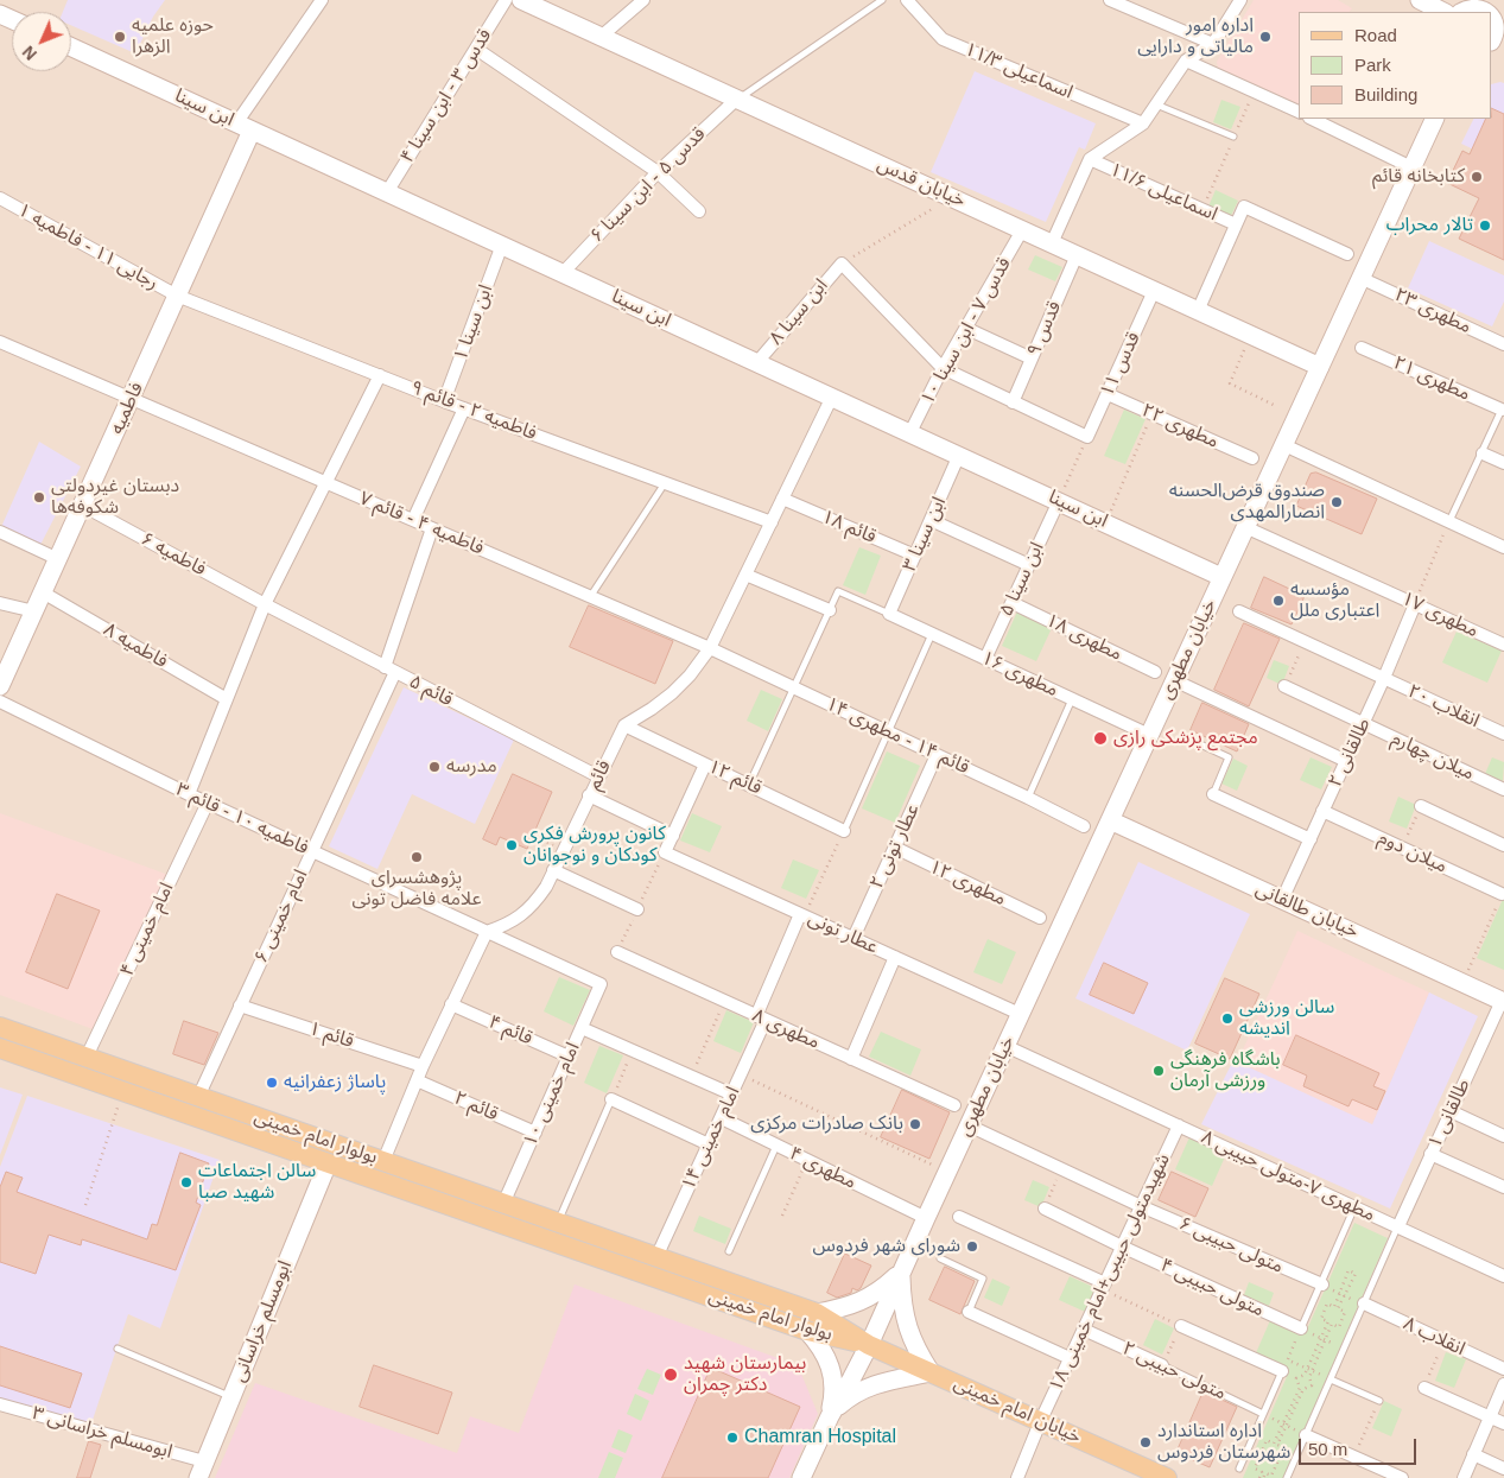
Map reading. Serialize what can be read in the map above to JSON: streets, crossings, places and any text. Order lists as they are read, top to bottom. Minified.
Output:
{"streets":{"main road":["بولوار امام خمینی","خیابان امام خمینی"],"street":["اسماعیلی ۱۱/۳","قدس ۳ - ابن سینا ۴","ابن سینا","خیابان قدس","قدس ۵ - ابن سینا ۶","اسماعیلی ۱۱/۶","رجایی ۱۱ - فاطمیه ۱","مطهری ۲۳","ابن سینا ۸","ابن سینا ۱","قدس ۹","قدس ۷ - ابن سینا ۱۰","قدس ۱۱","مطهری ۲۱","فاطمیه","فاطمیه ۲ - قائم ۹","مطهری ۲۲","فاطمیه ۴ - قائم ۷","قائم ۱۸","ابن سینا ۳","فاطمیه ۶","ابن سینا ۵","مطهری ۱۷","مطهری ۱۸","فاطمیه ۸","خیابان مطهری","مطهری ۱۶","قائم ۵","انقلاب ۲۰","قائم ۱۴ - مطهری ۱۴","طالقانی ۲","میلان چهارم","قائم","قائم ۱۲","فاطمیه ۱۰ - قائم ۳","عطار تونی ۲","میلان دوم","مطهری ۱۲","خیابان طالقانی","امام خمینی ۶","امام خمینی ۴","عطار تونی","مطهری ۸","قائم ۴","قائم ۱","امام خمینی ۱۰","قائم ۲","طالقانی ۱","امام خمینی ۱۴","مطهری ۴","مطهری ۷-متولی حبیبی ۸","متولی حبیبی ۶","شهیدمتولی حبیبی+امام خمینی ۱۸","متولی حبیبی ۴","ابومسلم خراسانی","انقلاب ۸","متولی حبیبی ۲","ابومسلم خراسانی ۳"]},"crossings":[["قدس ۳ - ابن سینا ۴","ابن سینا"],["ابن سینا","قدس ۵ - ابن سینا ۶"],["ابن سینا","ابن سینا ۸"],["ابن سینا","ابن سینا ۱"],["ابن سینا","قدس ۷ - ابن سینا ۱۰"],["ابن سینا","فاطمیه"],["ابن سینا","ابن سینا ۳"],["ابن سینا","ابن سینا ۵"],["ابن سینا","خیابان مطهری"],["خیابان قدس","قدس ۵ - ابن سینا ۶"],["خیابان قدس","قدس ۹"],["خیابان قدس","قدس ۷ - ابن سینا ۱۰"],["خیابان قدس","قدس ۱۱"],["خیابان قدس","خیابان مطهری"],["رجایی ۱۱ - فاطمیه ۱","فاطمیه"],["رجایی ۱۱ - فاطمیه ۱","فاطمیه ۲ - قائم ۹"],["مطهری ۲۳","خیابان مطهری"],["ابن سینا ۱","فاطمیه ۲ - قائم ۹"],["قدس ۱۱","مطهری ۲۲"],["فاطمیه","فاطمیه ۲ - قائم ۹"],["فاطمیه","فاطمیه ۴ - قائم ۷"],["فاطمیه","فاطمیه ۶"],["فاطمیه","فاطمیه ۸"],["فاطمیه ۴ - قائم ۷","قائم ۱۴ - مطهری ۱۴"],["فاطمیه ۴ - قائم ۷","امام خمینی ۶"],["قائم ۱۸","ابن سینا ۳"],["ابن سینا ۳","مطهری ۱۶"],["فاطمیه ۶","قائم ۵"],["ابن سینا ۵","مطهری ۱۸"],["ابن سینا ۵","مطهری ۱۶"],["مطهری ۱۷","خیابان مطهری"],["مطهری ۱۷","طالقانی ۲"],["خیابان مطهری","مطهری ۱۶"],["خیابان مطهری","خیابان طالقانی"],["خیابان مطهری","عطار تونی"],["خیابان مطهری","بولوار امام خمینی"],["خیابان مطهری","مطهری ۴"],["خیابان مطهری","مطهری ۷-متولی حبیبی ۸"],["خیابان مطهری","متولی حبیبی ۶"],["خیابان مطهری","خیابان امام خمینی"],["قائم ۵","قائم"],["قائم ۵","امام خمینی ۶"],["انقلاب ۲۰","طالقانی ۲"],["قائم ۱۴ - مطهری ۱۴","عطار تونی ۲"],["طالقانی ۲","میلان چهارم"],["طالقانی ۲","میلان دوم"],["طالقانی ۲","خیابان طالقانی"],["قائم","قائم ۱۲"],["قائم","فاطمیه ۱۰ - قائم ۳"],["فاطمیه ۱۰ - قائم ۳","امام خمینی ۶"],["فاطمیه ۱۰ - قائم ۳","امام خمینی ۴"],["فاطمیه ۱۰ - قائم ۳","امام خمینی ۱۰"],["عطار تونی ۲","مطهری ۱۲"],["عطار تونی ۲","عطار تونی"],["خیابان طالقانی","طالقانی ۱"],["امام خمینی ۶","قائم ۱"],["امام خمینی ۶","بولوار امام خمینی"],["امام خمینی ۴","بولوار امام خمینی"],["عطار تونی","امام خمینی ۱۴"],["مطهری ۸","امام خمینی ۱۴"],["قائم ۴","امام خمینی ۱۰"],["امام خمینی ۱۰","قائم ۲"],["امام خمینی ۱۰","بولوار امام خمینی"],["طالقانی ۱","مطهری ۷-متولی حبیبی ۸"],["بولوار امام خمینی","امام خمینی ۱۴"],["بولوار امام خمینی","ابومسلم خراسانی"],["بولوار امام خمینی","خیابان امام خمینی"],["امام خمینی ۱۴","مطهری ۴"],["مطهری ۷-متولی حبیبی ۸","شهیدمتولی حبیبی+امام خمینی ۱۸"],["متولی حبیبی ۶","شهیدمتولی حبیبی+امام خمینی ۱۸"],["شهیدمتولی حبیبی+امام خمینی ۱۸","متولی حبیبی ۴"],["شهیدمتولی حبیبی+امام خمینی ۱۸","متولی حبیبی ۲"],["شهیدمتولی حبیبی+امام خمینی ۱۸","خیابان امام خمینی"],["ابومسلم خراسانی","ابومسلم خراسانی ۳"]],"places":["حوزه علمیه الزهرا","اداره امور مالیاتی و دارایی","کتابخانه قائم","تالار محراب","دبستان غیردولتی شکوفه‌ها","صندوق قرض‌الحسنه انصارالمهدی","مؤسسه اعتباری ملل","مجتمع پزشکی رازی","مدرسه","کانون پرورش فکری کودکان و نوجوانان","پژوهشسرای علامه فاضل تونی","سالن ورزشی اندیشه","باشگاه فرهنگی ورزشی آرمان","پاساژ زعفرانیه","بانک صادرات مرکزی","سالن اجتماعات شهید صبا","شورای شهر فردوس","بیمارستان شهید دکتر چمران","Chamran Hospital","اداره استاندارد شهرستان فردوس"],"legend":["Road","Park","Building"],"scale_bar":"50 m","north":"bottom left"}
